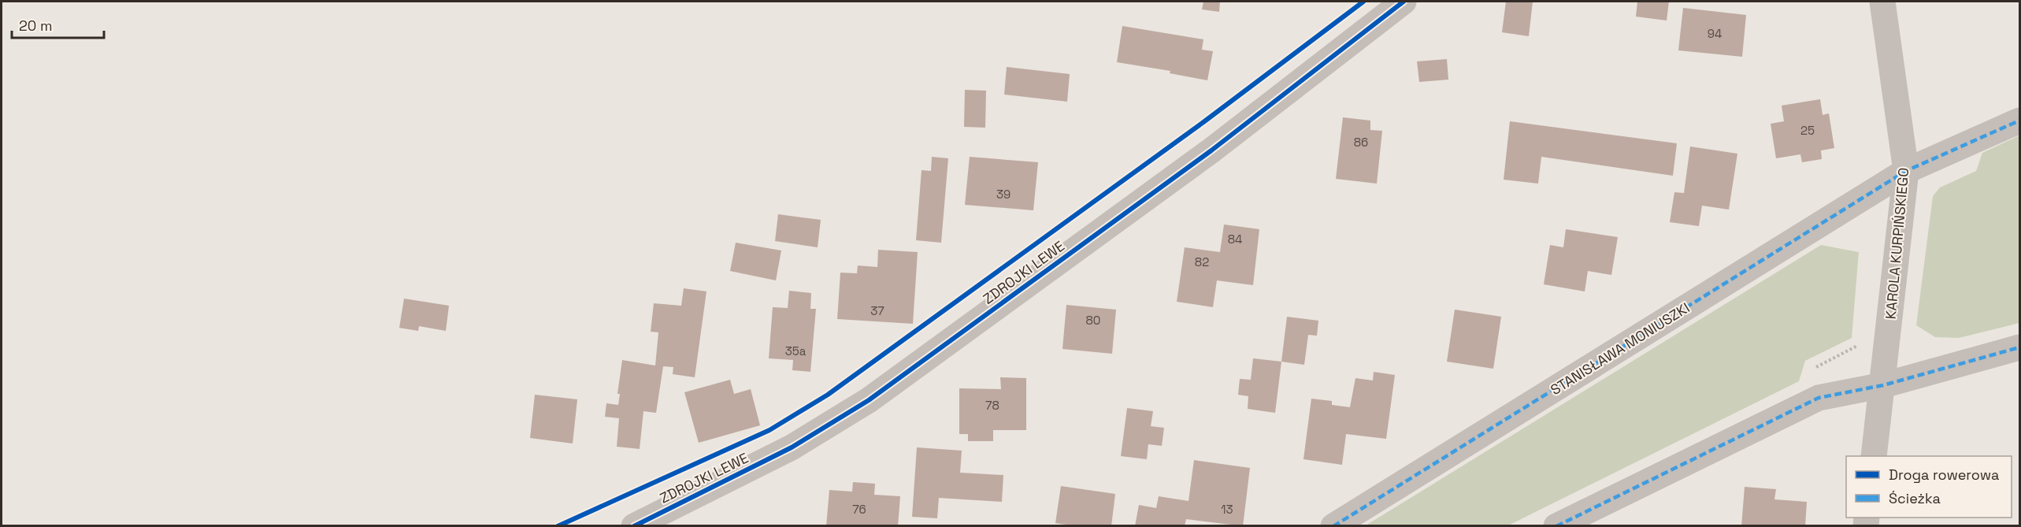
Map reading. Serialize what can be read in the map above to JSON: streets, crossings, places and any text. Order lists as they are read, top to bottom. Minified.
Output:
{"streets":{"street":["KAROLA KURPIŃSKIEGO","ZDROJKI LEWE","STANISŁAWA MONIUSZKI"]},"crossings":[["KAROLA KURPIŃSKIEGO","STANISŁAWA MONIUSZKI"]],"house_numbers":["94","25","86","39","84","82","37","80","35a","78","76","13"],"legend":["Droga rowerowa","Ścieżka"],"scale_bar":"20 m"}
